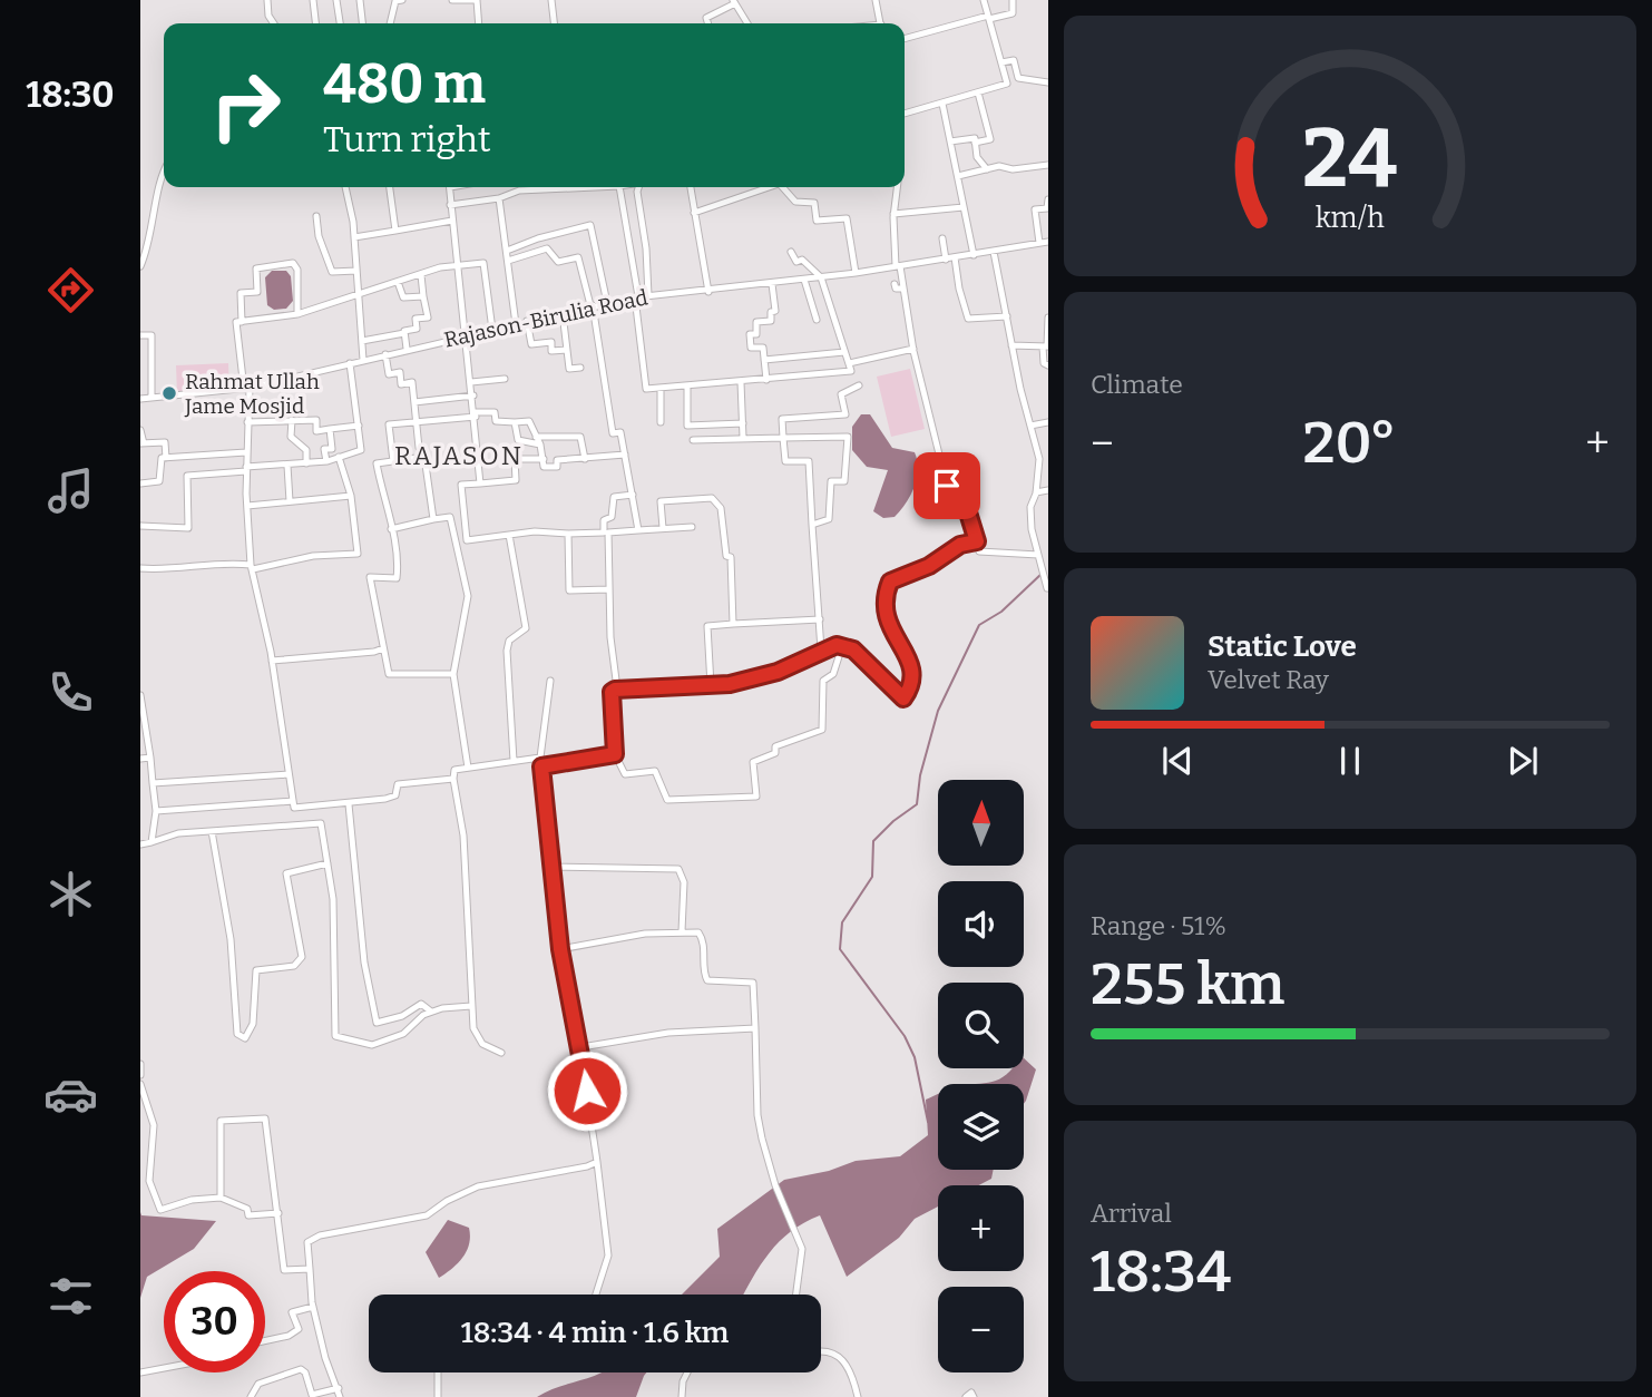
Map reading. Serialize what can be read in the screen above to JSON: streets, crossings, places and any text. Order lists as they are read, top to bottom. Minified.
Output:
{"streets":{"street":["Rajason-Birulia Road"]},"districts":["RAJASON"],"places":["Rahmat Ullah Jame Mosjid"],"north":"top","page":{"tabs":"18:30","turn":["480 m","Turn right"],"tile":["Climate",["Range · 51%","255 km"],["Arrival","18:34"]],"heat":["−","20°","+"],"song":["Static Love","Velvet Ray"],"map_buttons":["+","−"],"limit":"30","trip":"18:34 · 4 min · 1.6 km","gauge":["24","km/h"]}}
